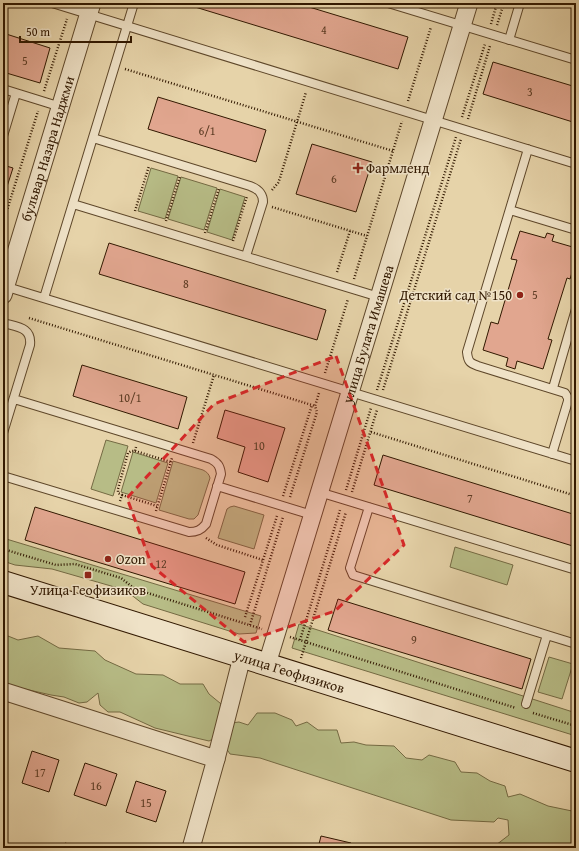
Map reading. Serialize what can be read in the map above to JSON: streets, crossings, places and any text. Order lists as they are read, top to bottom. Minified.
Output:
{"streets":{"street":["бульвар Назара Наджми","улица Булата Имашева","улица Геофизиков"]},"crossings":[["улица Булата Имашева","улица Геофизиков"]],"places":{"health":["Фармленд"],"other":["Детский сад №150","Ozon"],"transit":["Улица Геофизиков"]},"house_numbers":["4","5","3","6/1","6","8","5","10/1","10","7","12","9","17","16","15"],"scale_bar":"50 m"}
